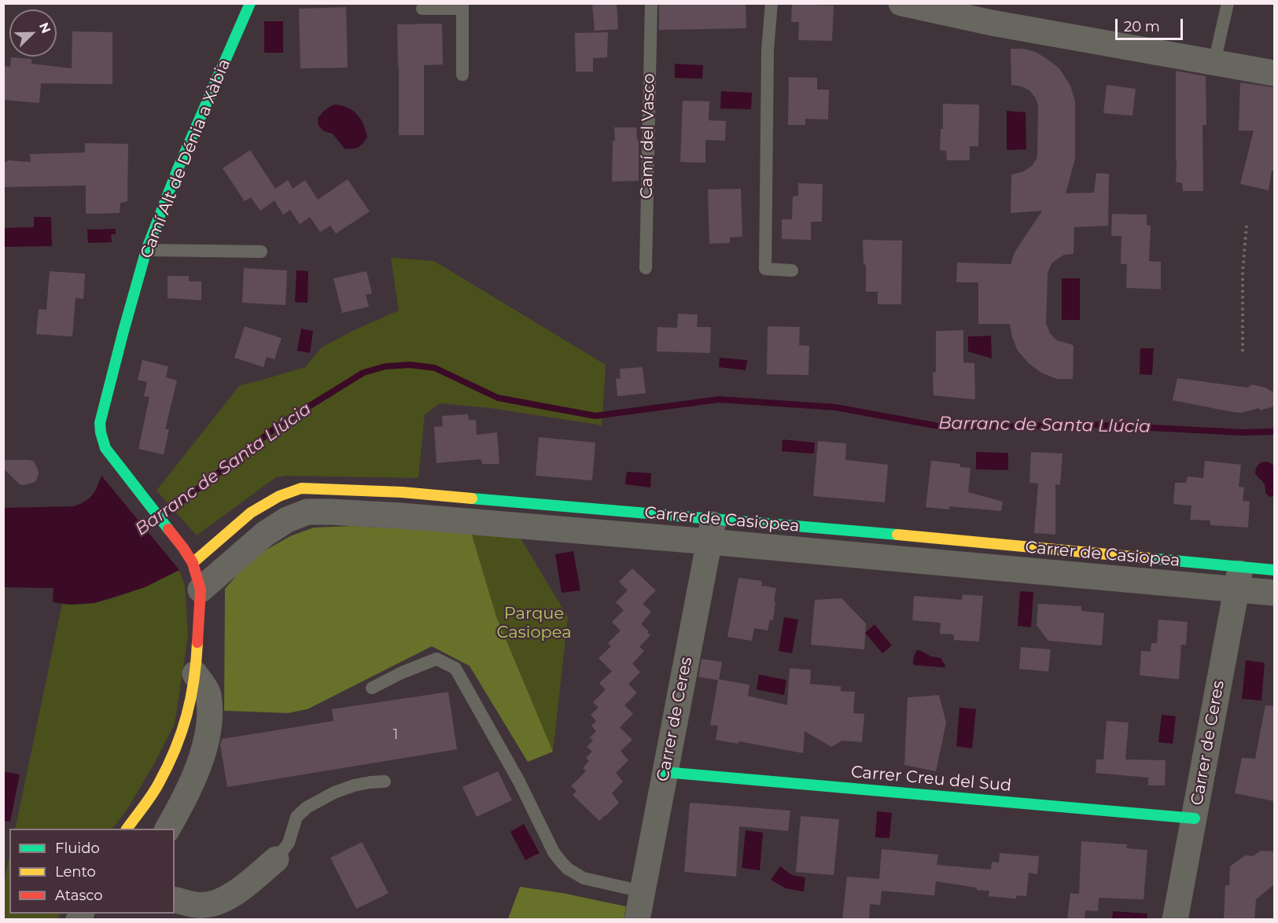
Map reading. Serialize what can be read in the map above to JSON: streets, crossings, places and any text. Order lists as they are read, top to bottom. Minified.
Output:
{"streets":{"street":["Camí Alt de Dénia a Xàbia","Carrer de Casiopea","Carrer de Ceres","Carrer Creu del Sud"],"lane":["Camí del Vasco"]},"crossings":[["Camí Alt de Dénia a Xàbia","Carrer de Casiopea"],["Carrer de Casiopea","Carrer de Ceres"],["Carrer de Ceres","Carrer Creu del Sud"]],"water":["Barranc de Santa Llúcia"],"parks":["Parque Casiopea"],"house_numbers":["1"],"legend":["Fluido","Lento","Atasco"],"scale_bar":"20 m","north":"top right"}
